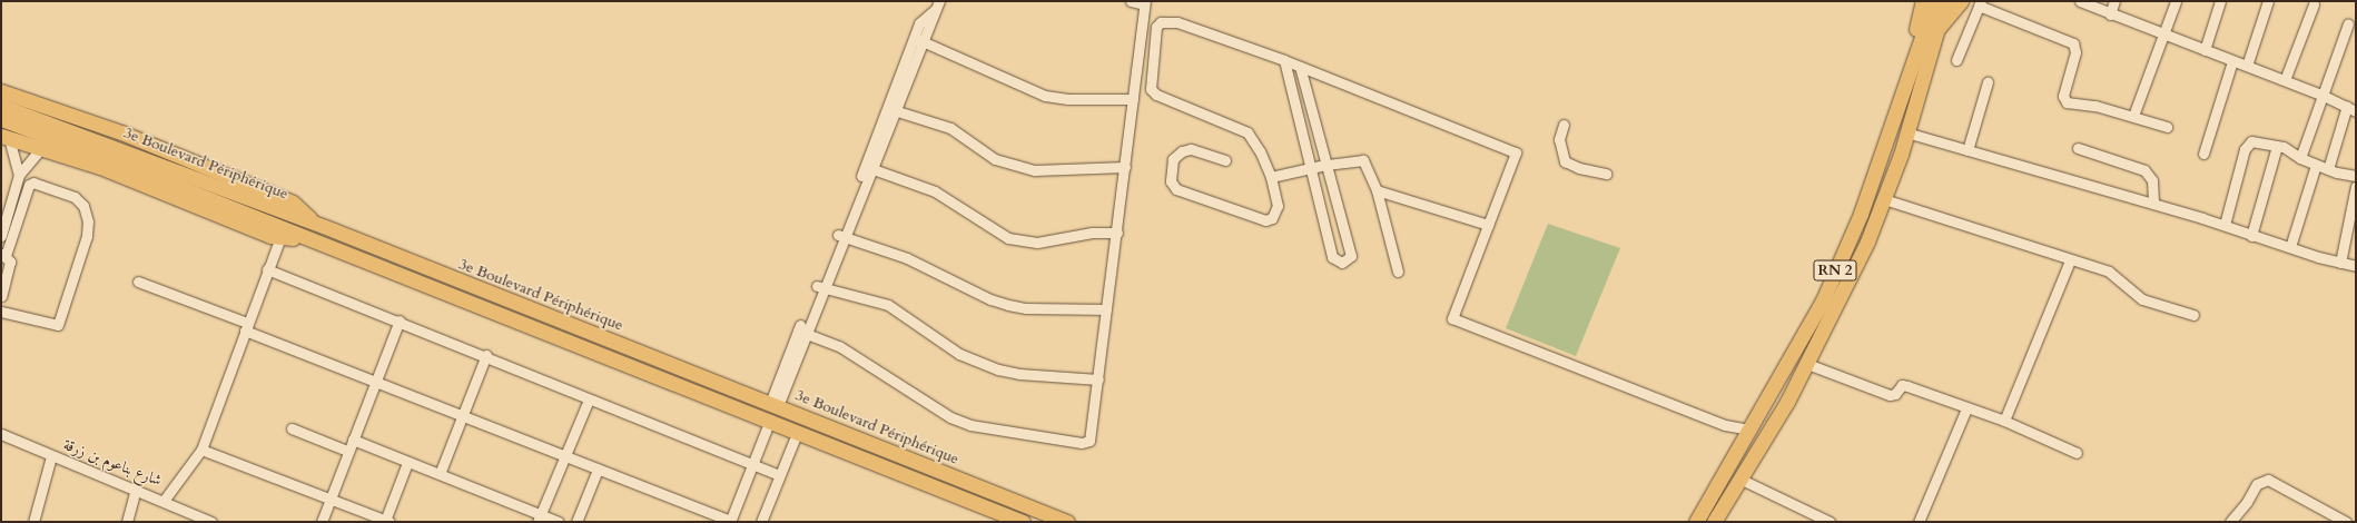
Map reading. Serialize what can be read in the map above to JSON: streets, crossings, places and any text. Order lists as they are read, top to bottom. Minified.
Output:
{"streets":{"highway":["3e Boulevard Périphérique","RN 2"],"street":["شارع بناعوم بن زرقة"]}}
